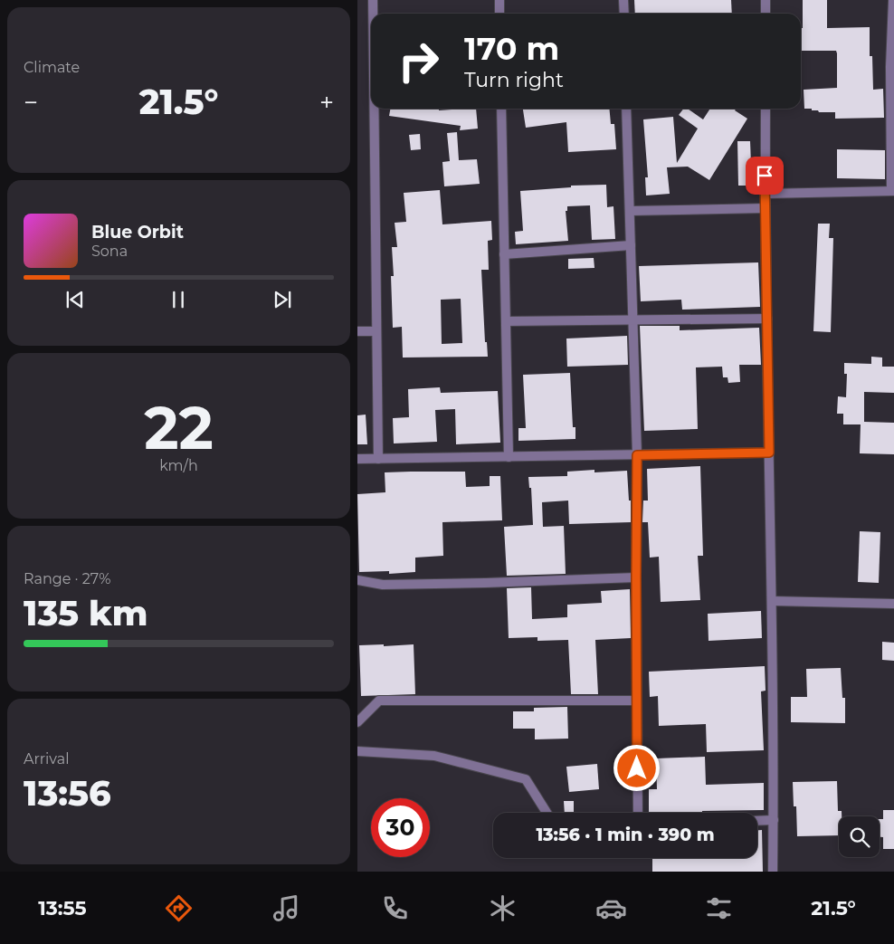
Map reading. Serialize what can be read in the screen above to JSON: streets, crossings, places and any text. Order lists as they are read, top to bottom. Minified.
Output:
{"page":{"tile":["Climate",["22","km/h"],["Range · 27%","135 km"],["Arrival","13:56"]],"turn":["170 m","Turn right"],"heat":["−","21.5°","+"],"song":["Blue Orbit","Sona"],"limit":"30","trip":"13:56 · 1 min · 390 m","tabs":["13:55","21.5°"]}}
